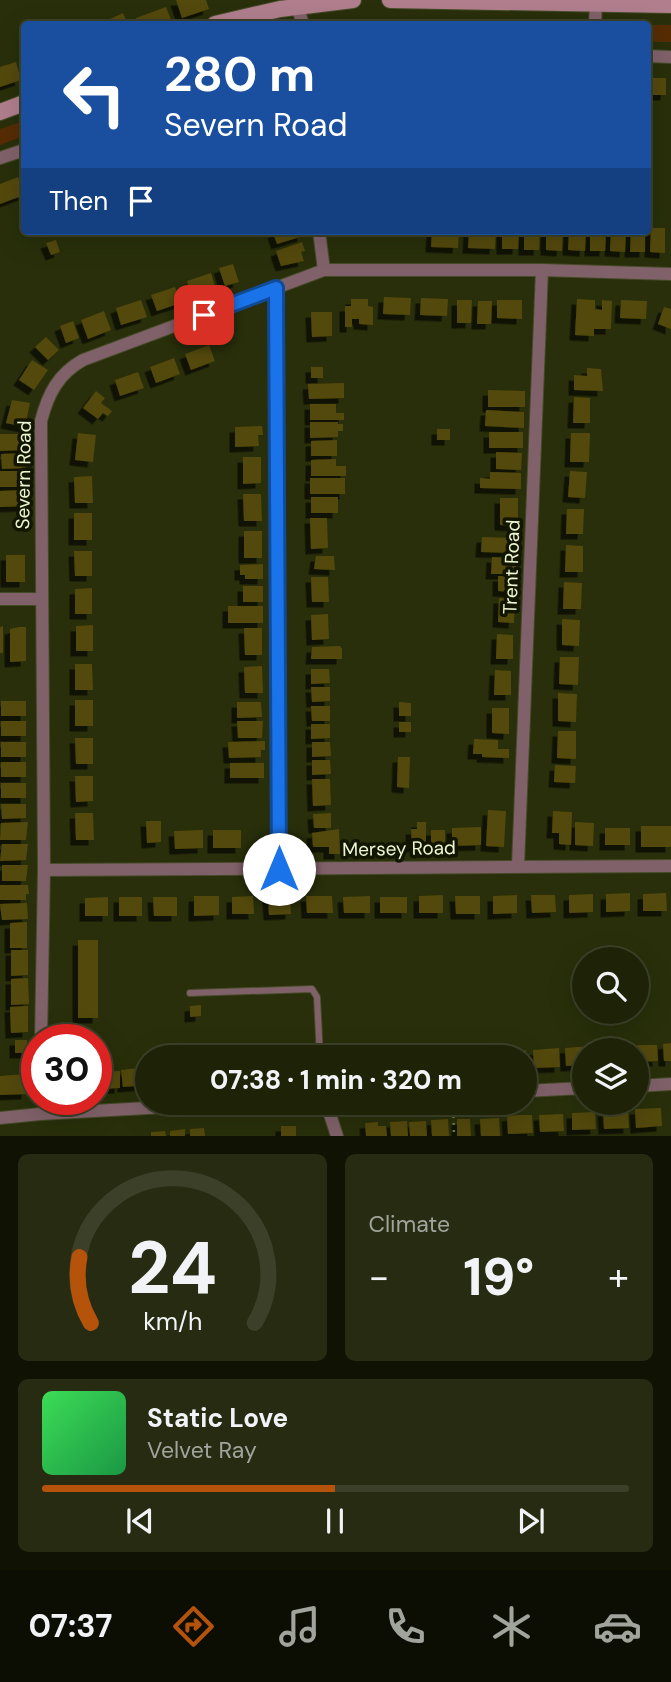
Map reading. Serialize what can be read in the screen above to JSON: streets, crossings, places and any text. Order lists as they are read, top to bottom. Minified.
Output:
{"streets":{"street":["Severn Road","Trent Road","Mersey Road"]},"crossings":[["Severn Road","Trent Road"],["Severn Road","Mersey Road"],["Trent Road","Mersey Road"]],"page":{"turn":["280 m","Severn Road"],"then":"Then","limit":"30","trip":"07:38 · 1 min · 320 m","tile":"Climate","heat":["−","19°","+"],"song":["Static Love","Velvet Ray"],"tabs":"07:37","gauge":["24","km/h"]}}
